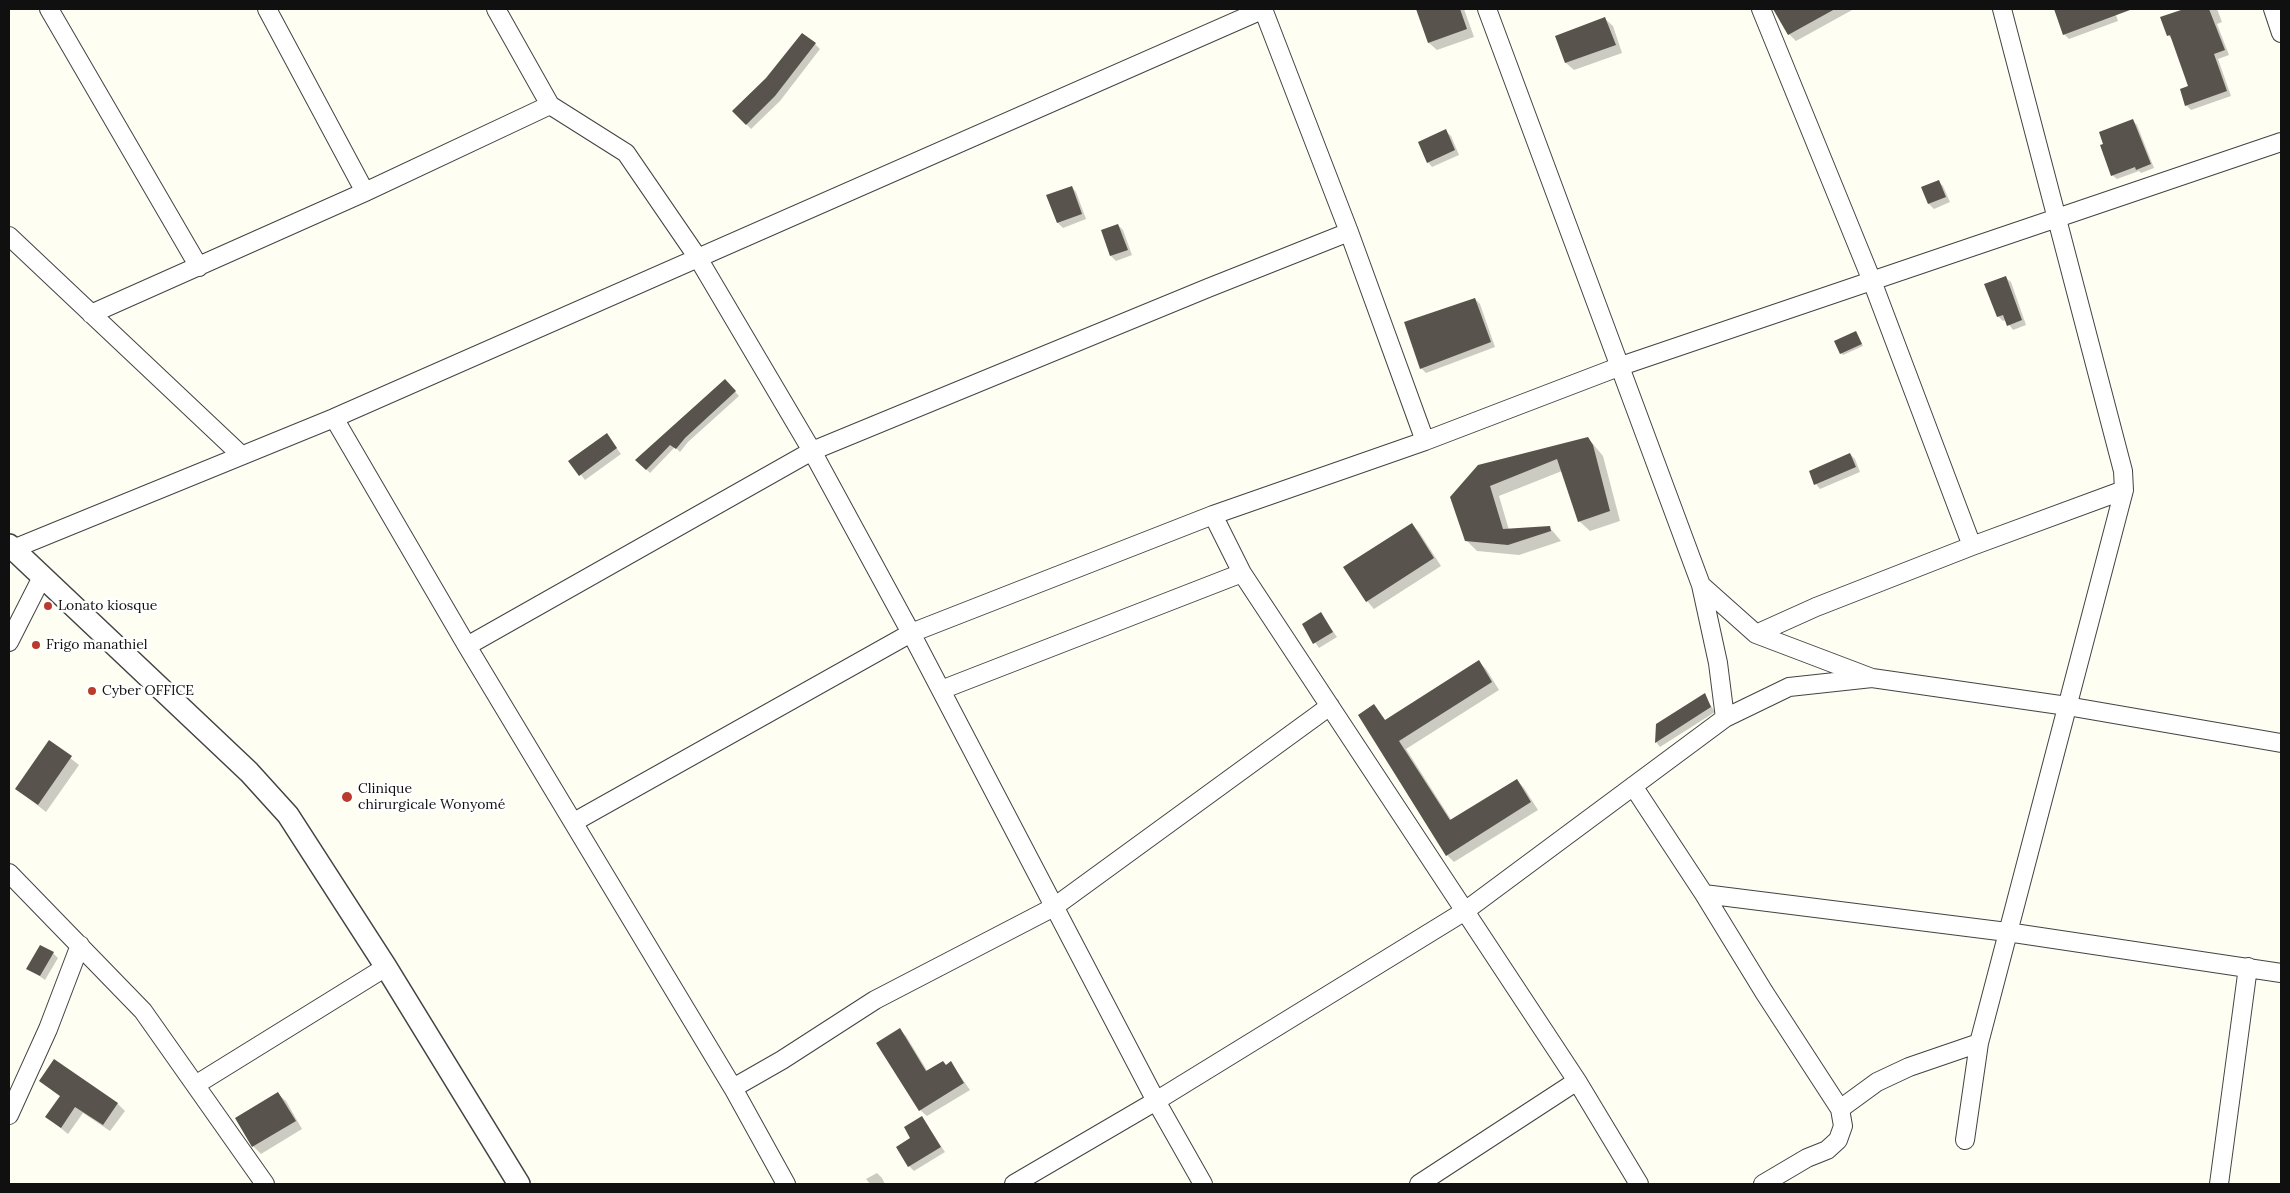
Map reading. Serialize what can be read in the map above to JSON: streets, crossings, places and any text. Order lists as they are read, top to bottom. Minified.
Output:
{"places":["Lonato kiosque","Frigo manathiel","Cyber OFFICE","Clinique chirurgicale Wonyomé"]}
